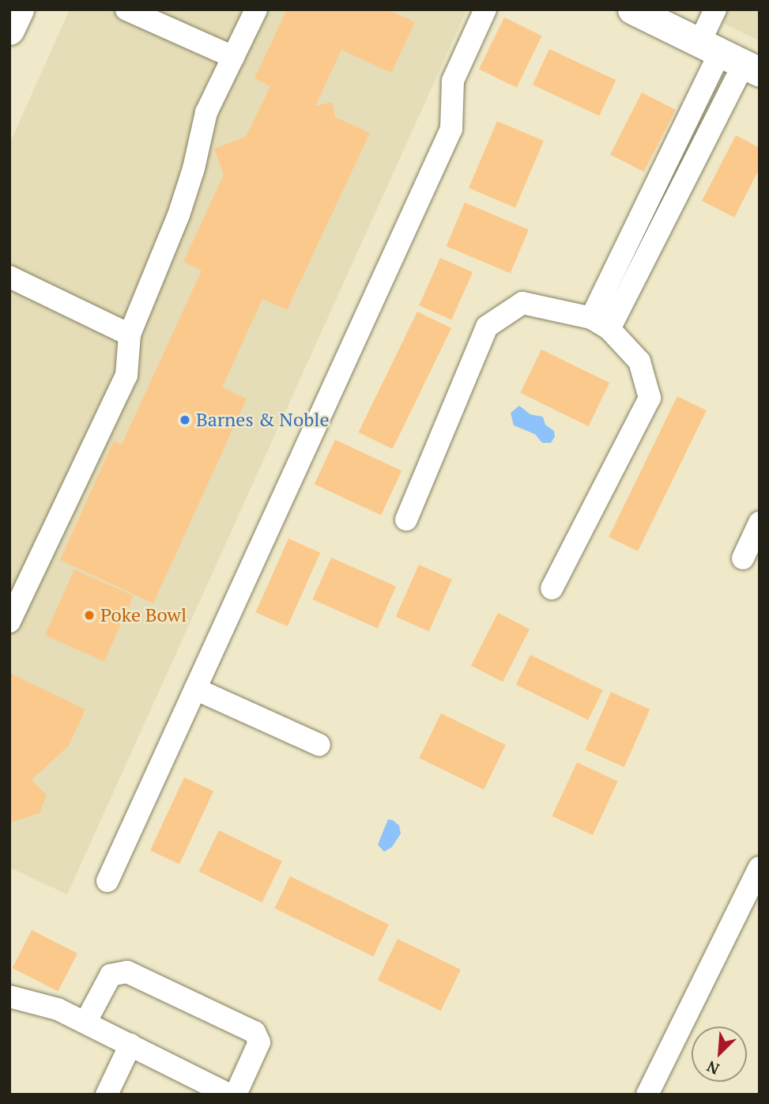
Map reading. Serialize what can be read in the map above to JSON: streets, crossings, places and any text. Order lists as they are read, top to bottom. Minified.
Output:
{"places":["Barnes & Noble","Poke Bowl"],"north":"bottom left"}
